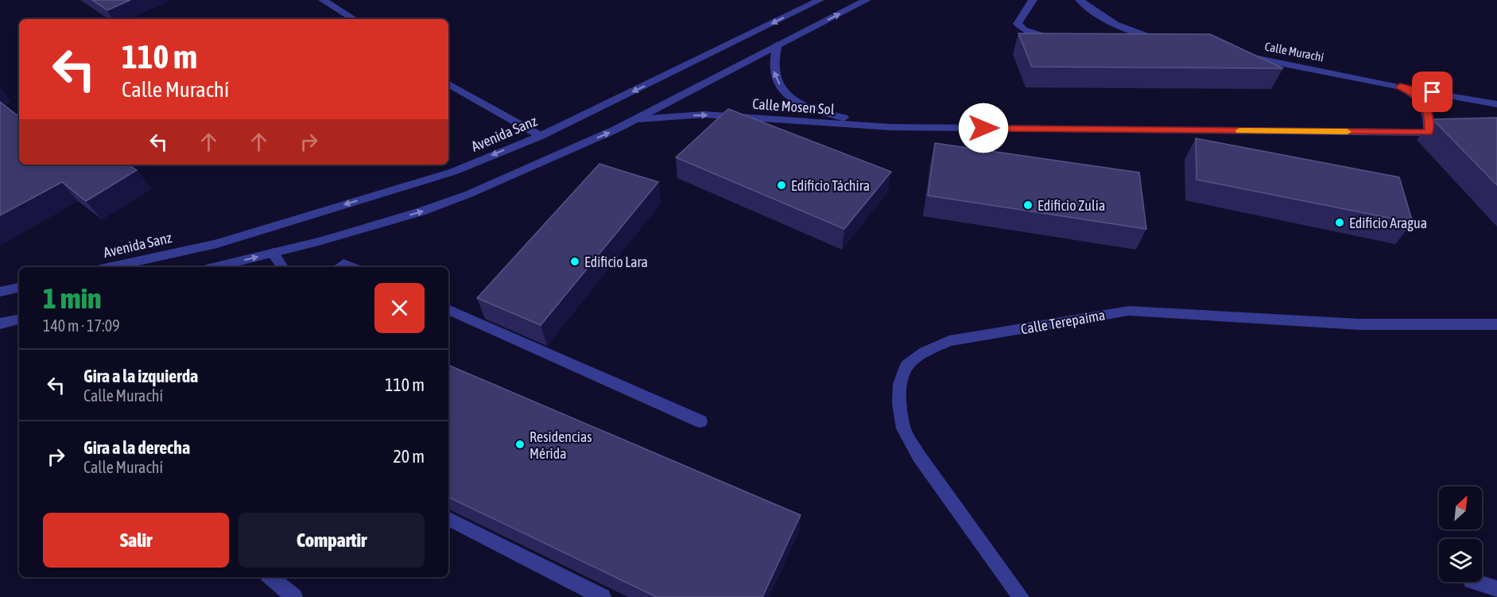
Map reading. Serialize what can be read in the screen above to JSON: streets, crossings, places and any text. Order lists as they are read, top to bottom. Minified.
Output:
{"streets":{"street":["Calle Murachí","Calle Mosen Sol","Avenida Sanz","Calle Terepaima"]},"crossings":[["Calle Murachí","Calle Mosen Sol"]],"places":["Edificio Táchira","Edificio Zulia","Edificio Aragua","Edificio Lara","Residencias Mérida"],"north":"top right","page":{"turn":["110 m","Calle Murachí"],"heading":["1 min","140 m · 17:09"],"list":[{"name":"Gira a la izquierda","note":"Calle Murachí","value":"110 m"},{"name":"Gira a la derecha","note":"Calle Murachí","value":"20 m"}],"buttons":["Salir","Compartir"]}}
